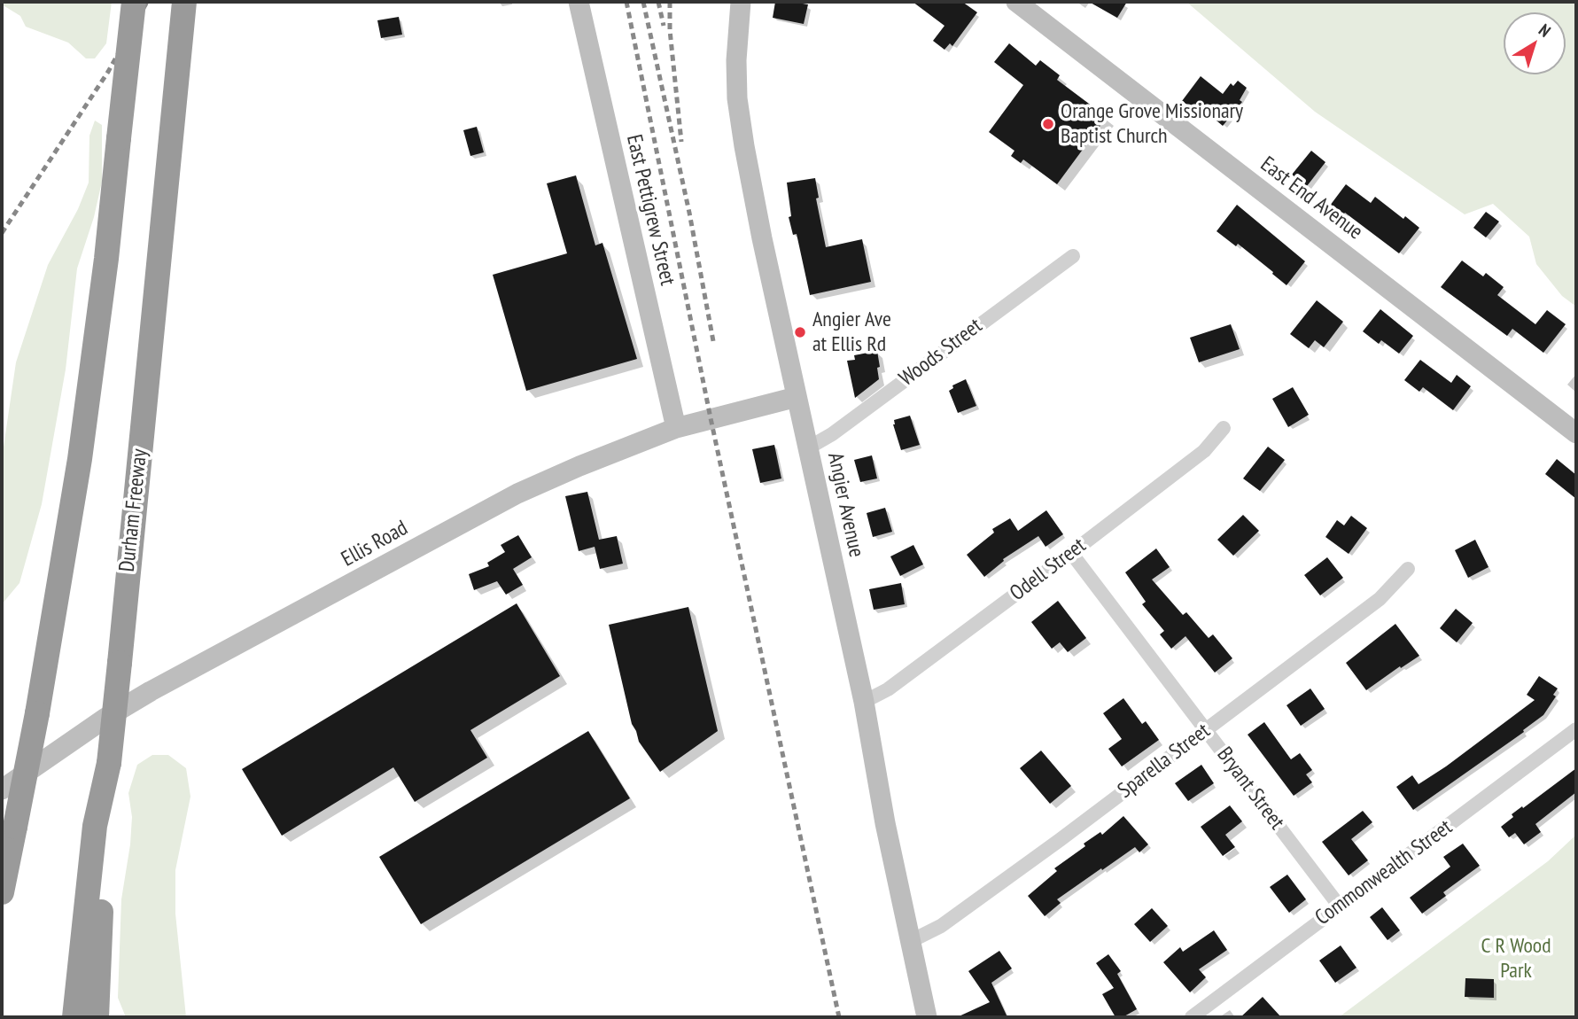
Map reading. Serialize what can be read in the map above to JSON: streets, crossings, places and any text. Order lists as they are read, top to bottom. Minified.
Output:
{"streets":{"highway":["Durham Freeway"],"main road":["East End Avenue","East Pettigrew Street","Angier Avenue","Ellis Road"],"street":["Woods Street","Odell Street","Sparella Street","Bryant Street","Commonwealth Street"]},"crossings":[["East Pettigrew Street","Ellis Road"],["Woods Street","Angier Avenue"],["Angier Avenue","Ellis Road"],["Angier Avenue","Odell Street"],["Angier Avenue","Sparella Street"],["Odell Street","Bryant Street"],["Sparella Street","Bryant Street"],["Bryant Street","Commonwealth Street"]],"parks":["C R Wood Park"],"places":["Orange Grove Missionary Baptist Church","Angier Ave at Ellis Rd"],"north":"top right"}
